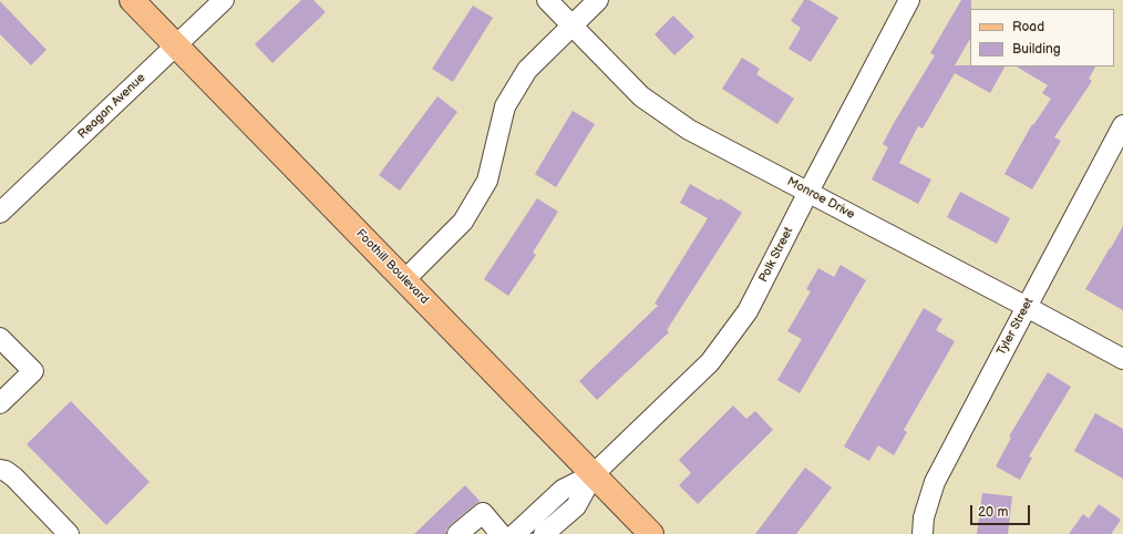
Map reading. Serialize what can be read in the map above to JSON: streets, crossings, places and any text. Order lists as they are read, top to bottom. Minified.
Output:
{"streets":{"main road":["Foothill Boulevard"],"street":["Reagan Avenue","Monroe Drive","Polk Street","Tyler Street"]},"crossings":[["Reagan Avenue","Foothill Boulevard"],["Monroe Drive","Polk Street"],["Monroe Drive","Tyler Street"],["Polk Street","Foothill Boulevard"]],"legend":["Road","Building"],"scale_bar":"20 m"}
